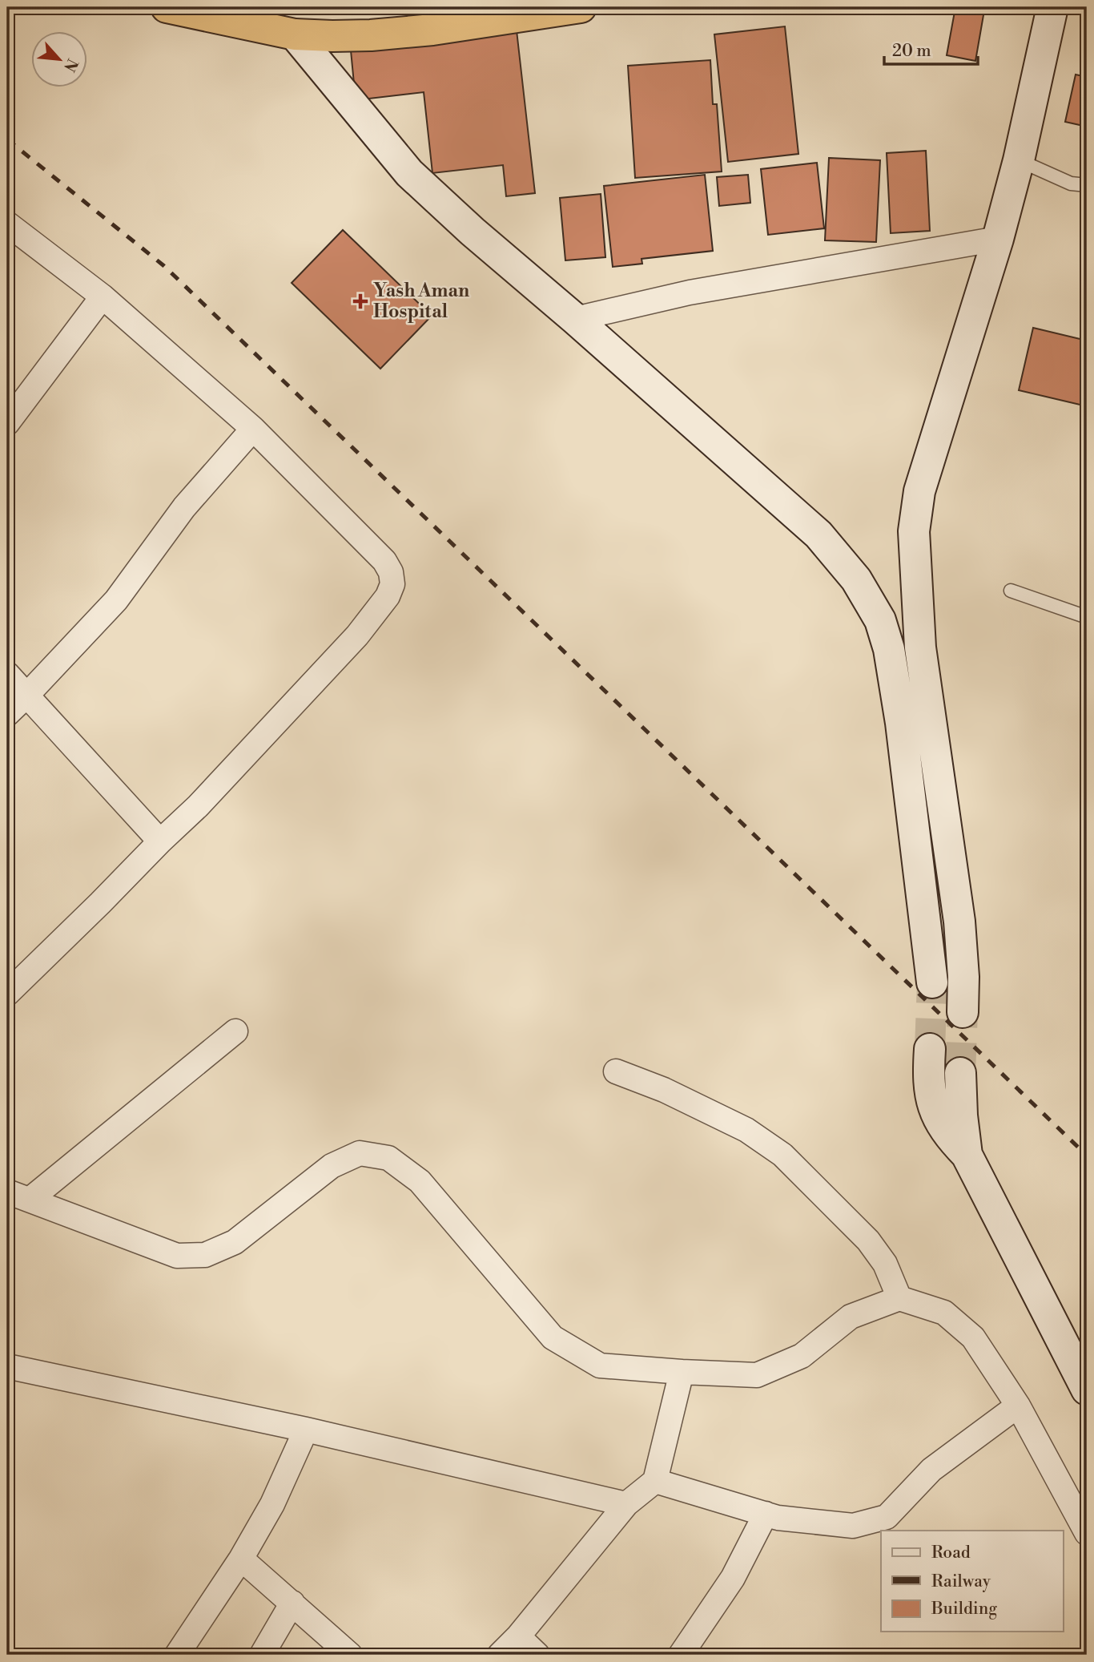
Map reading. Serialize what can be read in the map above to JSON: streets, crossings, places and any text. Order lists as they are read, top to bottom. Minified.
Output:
{"places":{"health":["Yash Aman Hospital"]},"legend":["Road","Railway","Building"],"scale_bar":"20 m","north":"bottom right"}
